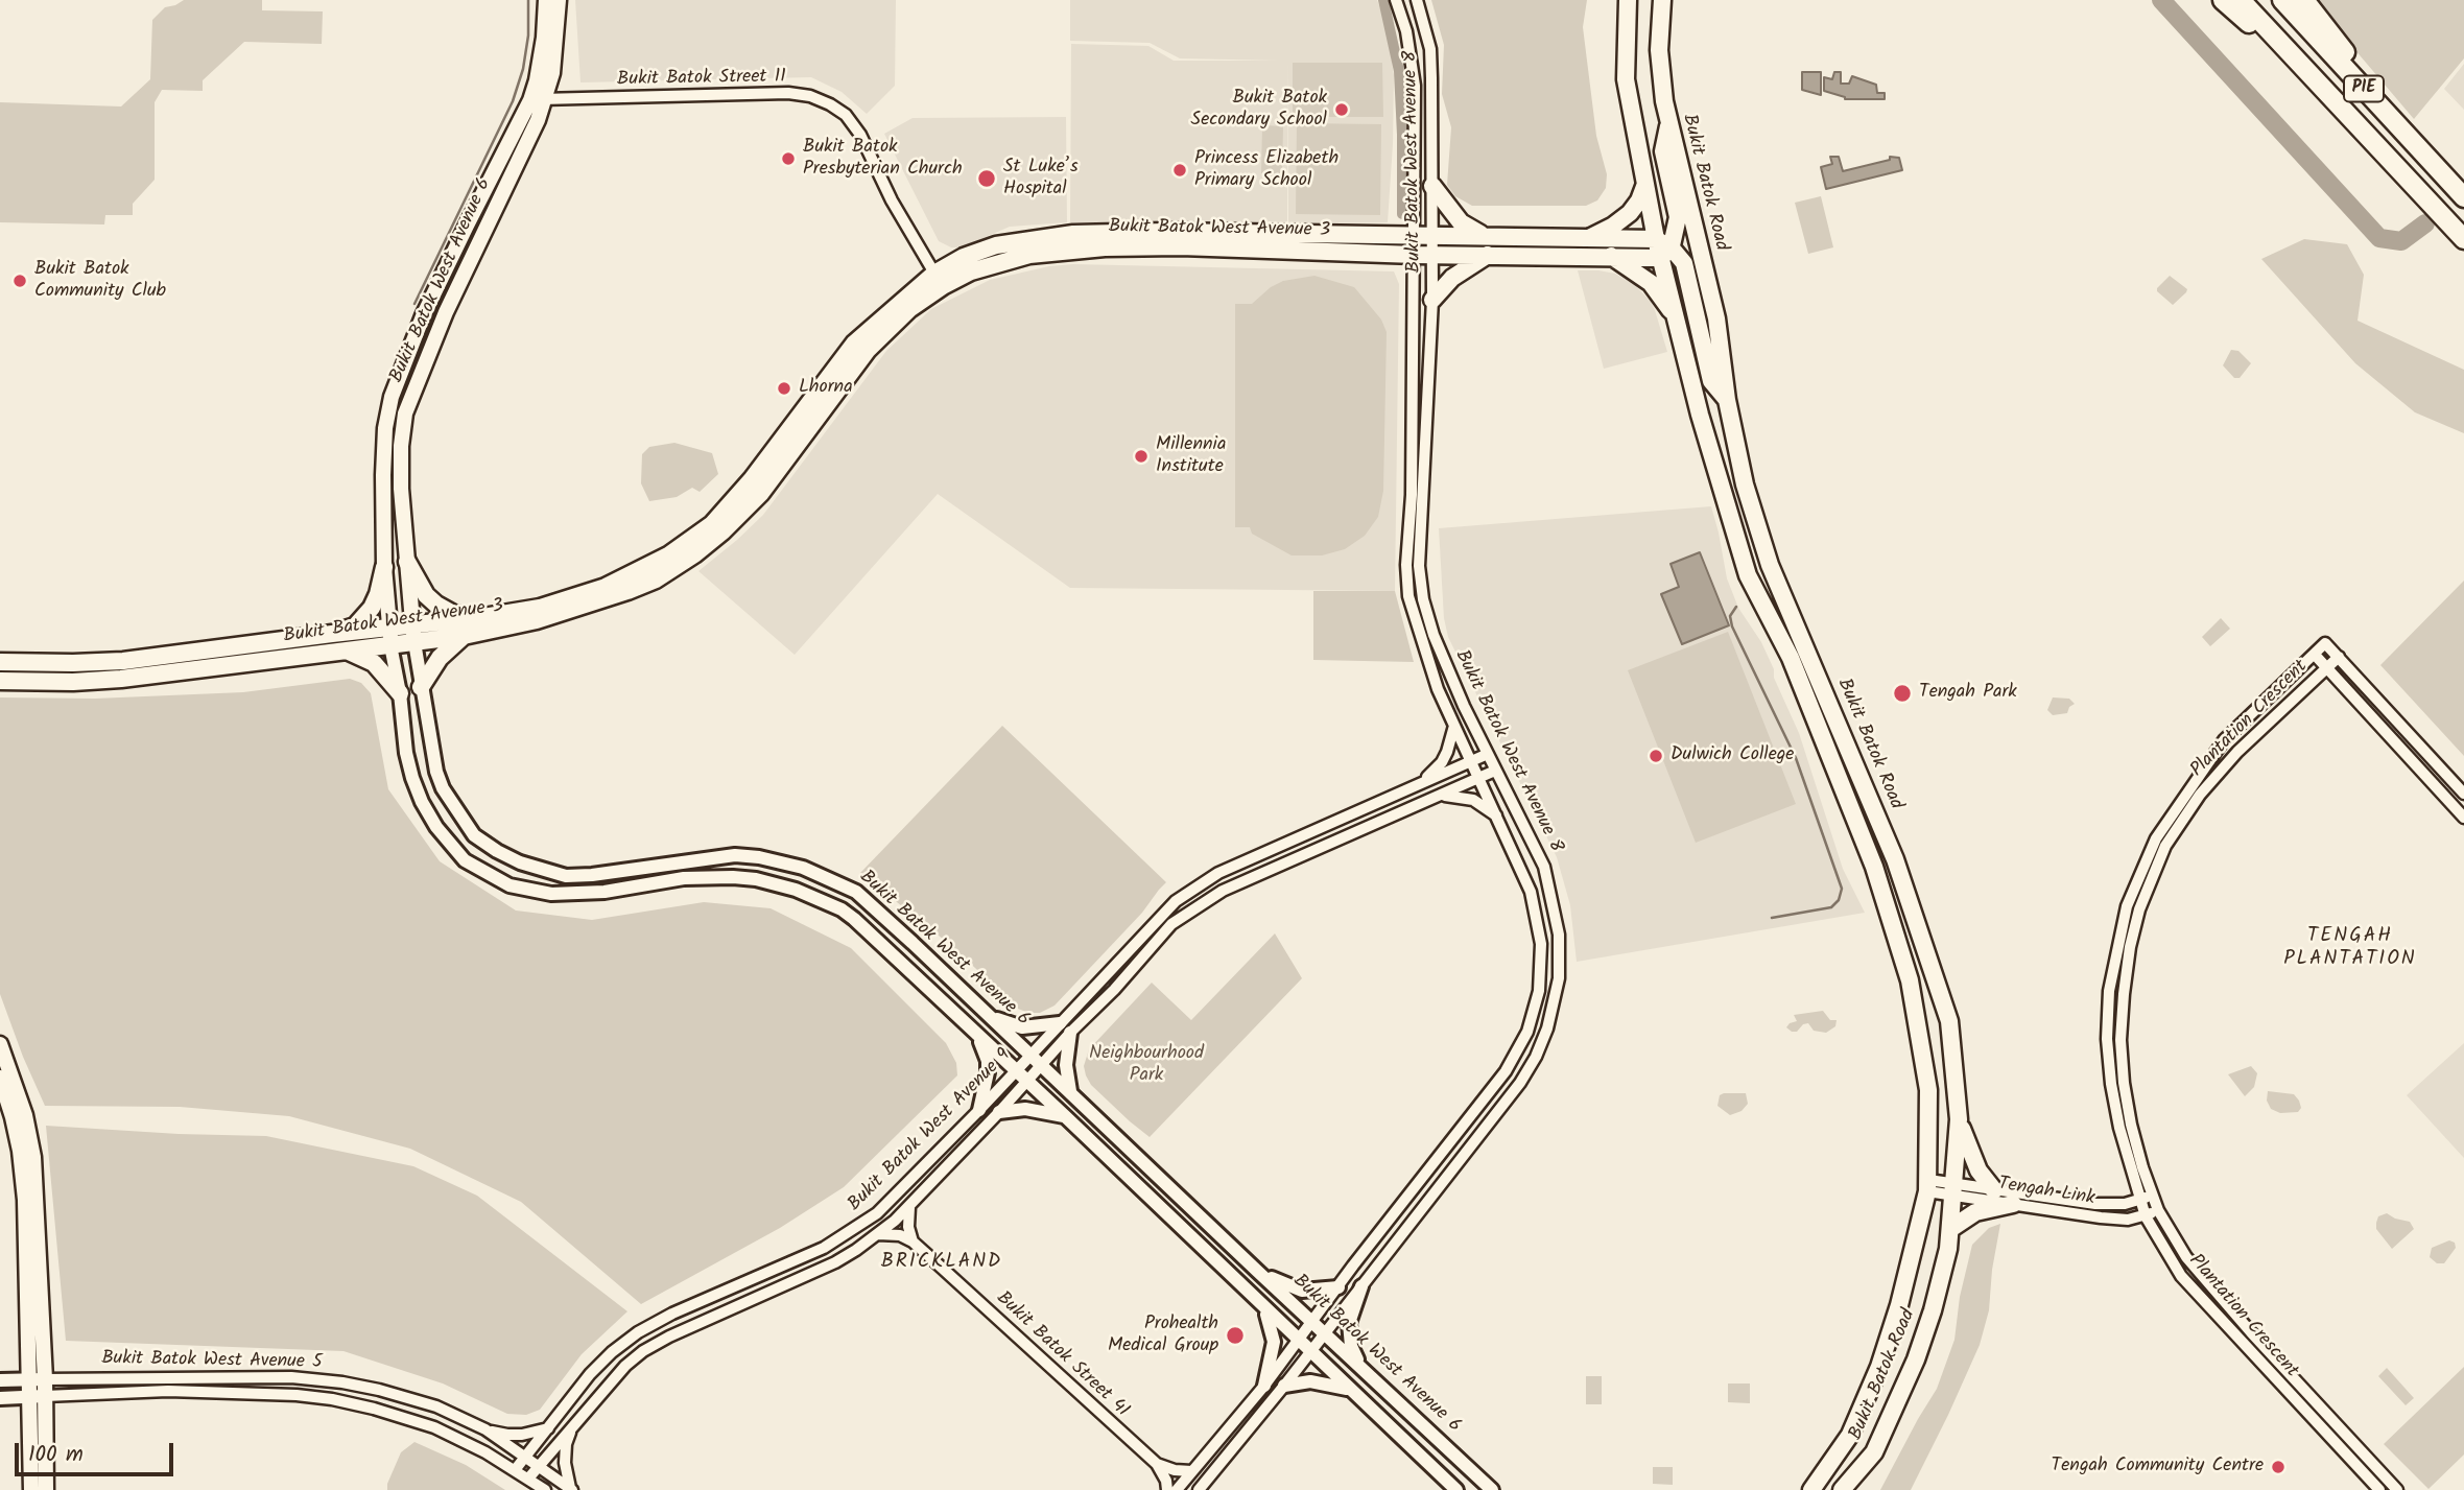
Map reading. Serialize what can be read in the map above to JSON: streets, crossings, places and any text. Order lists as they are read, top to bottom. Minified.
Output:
{"streets":{"highway":["PIE"],"main road":["Bukit Batok Road","Bukit Batok West Avenue 3","Bukit Batok West Avenue 6"],"street":["Bukit Batok Street 11","Bukit Batok West Avenue 8","Plantation Crescent","Bukit Batok West Avenue 9","Tengah Link","Bukit Batok Street 41","Bukit Batok West Avenue 5"]},"crossings":[["Bukit Batok Street 11","Bukit Batok West Avenue 3"],["Bukit Batok Street 11","Bukit Batok West Avenue 6"],["Bukit Batok West Avenue 8","Bukit Batok West Avenue 3"],["Bukit Batok West Avenue 8","Bukit Batok West Avenue 6"],["Bukit Batok West Avenue 8","Bukit Batok West Avenue 9"],["Bukit Batok Road","Bukit Batok West Avenue 3"],["Bukit Batok Road","Tengah Link"],["Bukit Batok West Avenue 3","Bukit Batok West Avenue 6"],["Bukit Batok West Avenue 6","Bukit Batok West Avenue 9"],["Plantation Crescent","Tengah Link"],["Bukit Batok West Avenue 9","Bukit Batok West Avenue 5"]],"districts":["TENGAH PLANTATION","BRICKLAND"],"parks":["Neighbourhood Park"],"places":["Bukit Batok Secondary School","Bukit Batok Presbyterian Church","Princess Elizabeth Primary School","St Luke’s Hospital","Bukit Batok Community Club","Lhorna","Millennia Institute","Tengah Park","Dulwich College","Prohealth Medical Group","Tengah Community Centre"],"scale_bar":"100 m"}
